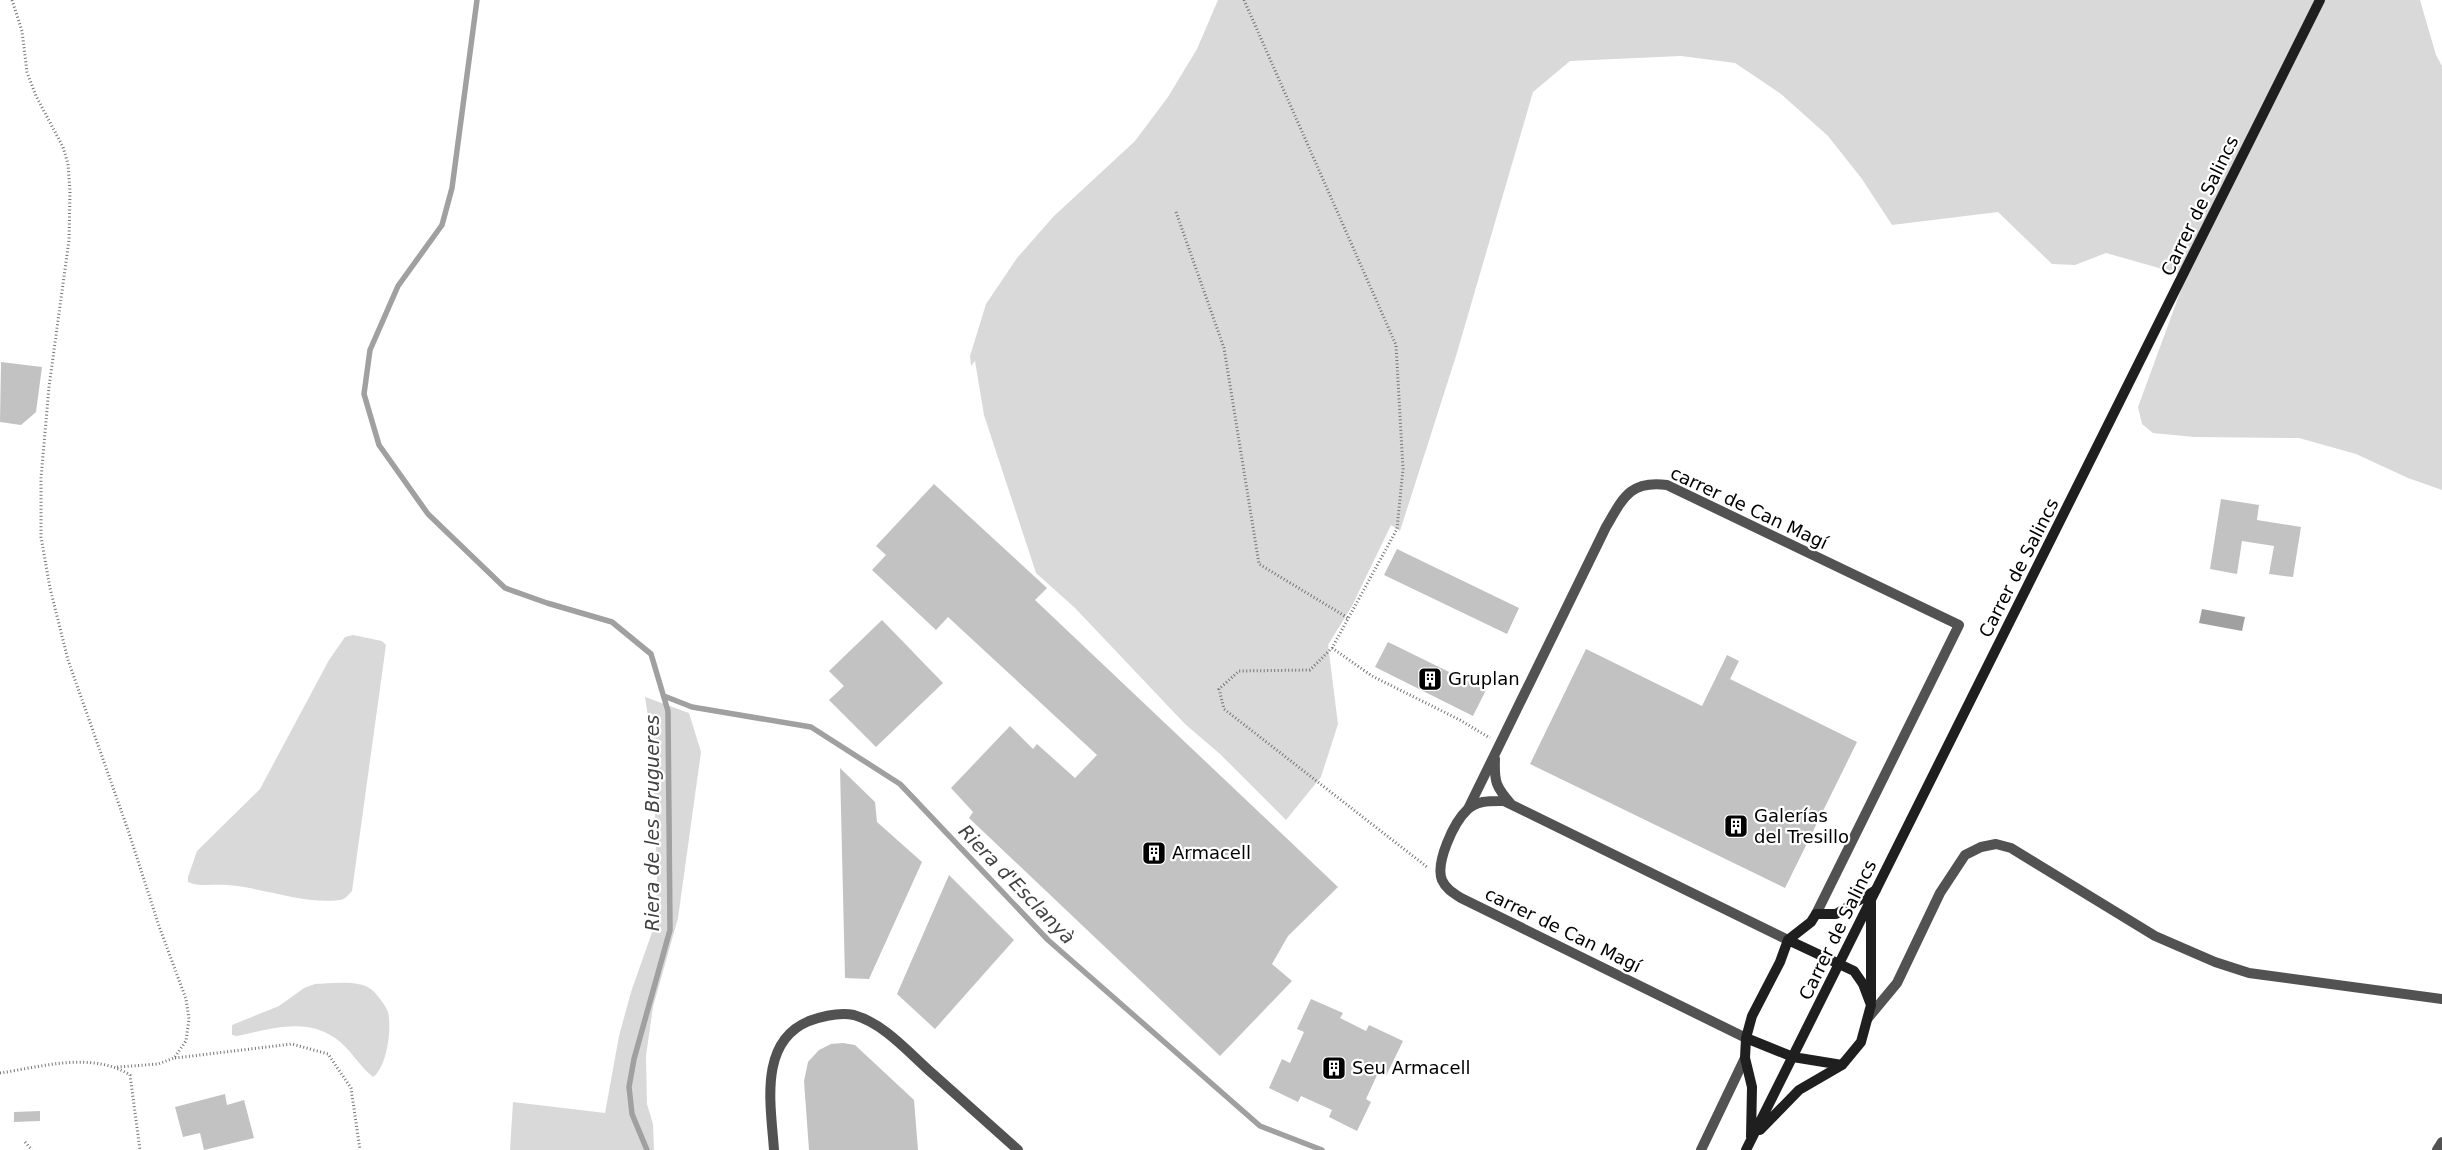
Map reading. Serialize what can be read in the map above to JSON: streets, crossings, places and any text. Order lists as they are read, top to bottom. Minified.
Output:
{"streets":{"main road":["Carrer de Salincs"],"street":["carrer de Can Magí"]},"crossings":[["Carrer de Salincs","carrer de Can Magí"]],"water":["Riera de les Brugueres","Riera d'Esclanyà"],"places":{"building":["Gruplan","Galerías del Tresillo","Armacell","Seu Armacell"]}}
